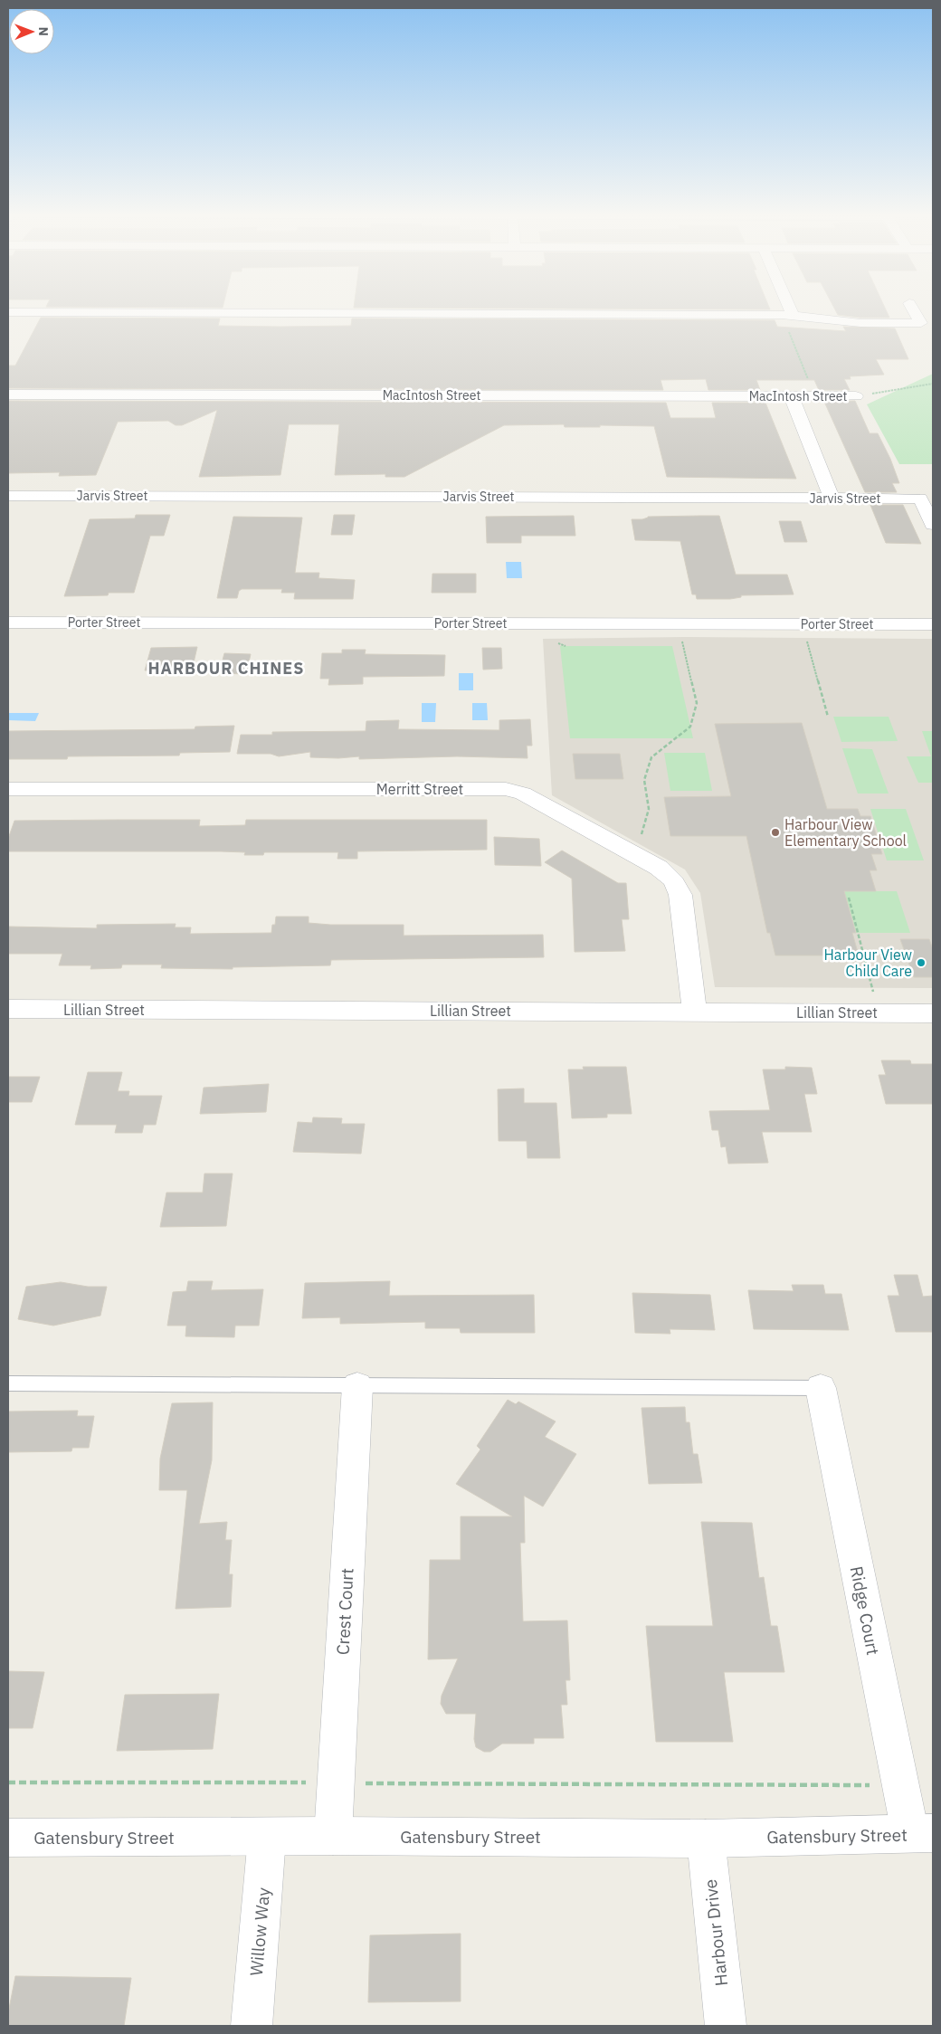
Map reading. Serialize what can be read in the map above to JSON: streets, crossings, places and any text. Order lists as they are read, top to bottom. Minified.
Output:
{"streets":{"street":["MacIntosh Street","Jarvis Street","Porter Street","Merritt Street","Lillian Street","Ridge Court","Crest Court","Gatensbury Street","Willow Way","Harbour Drive"]},"crossings":[["Merritt Street","Lillian Street"],["Ridge Court","Gatensbury Street"],["Crest Court","Gatensbury Street"],["Gatensbury Street","Willow Way"],["Gatensbury Street","Harbour Drive"]],"districts":["HARBOUR CHINES"],"places":["Harbour View Elementary School","Harbour View Child Care"],"north":"right"}
